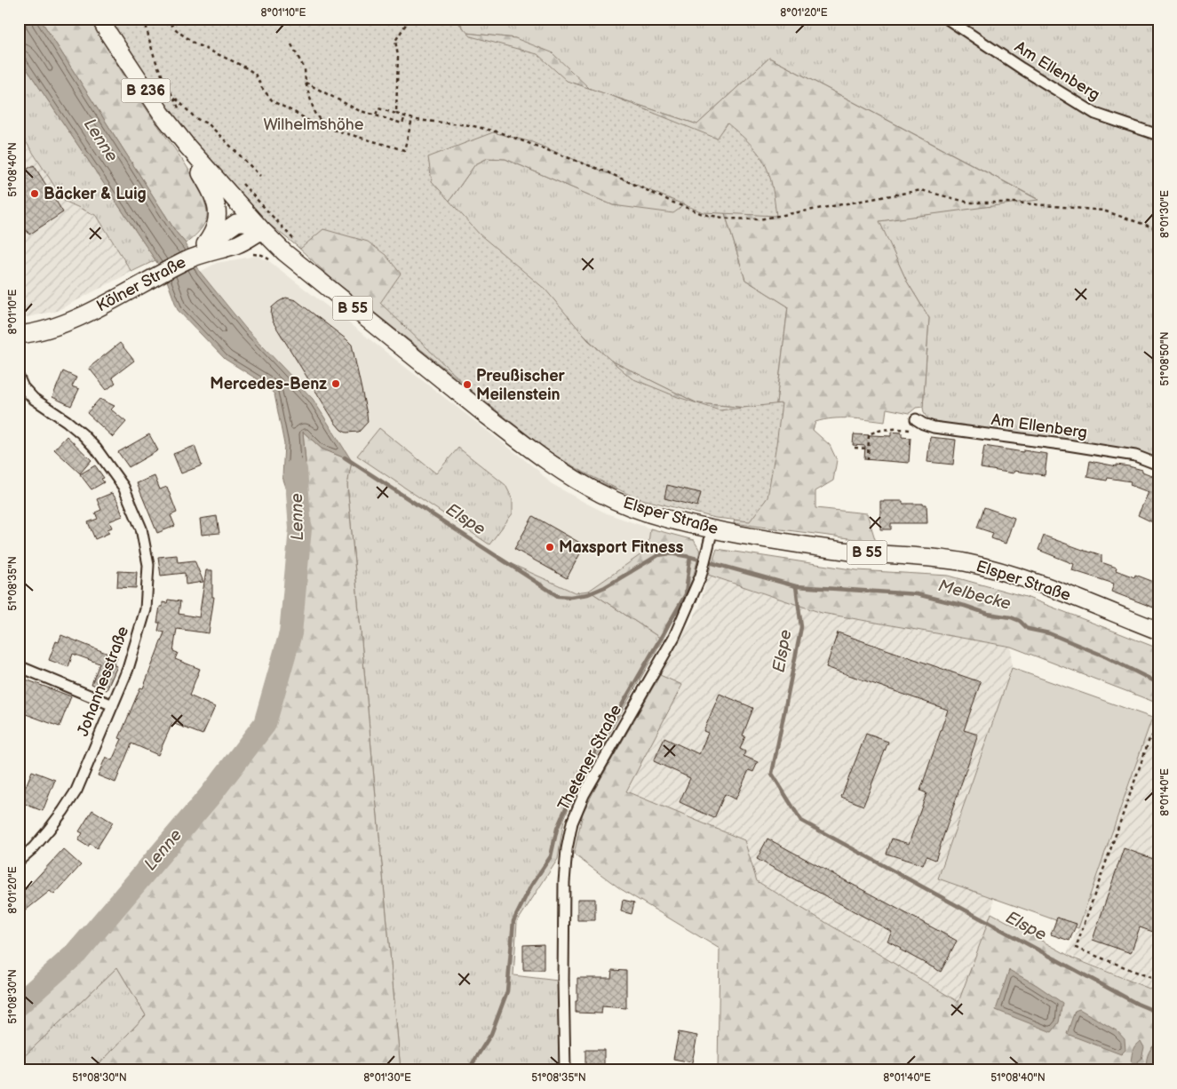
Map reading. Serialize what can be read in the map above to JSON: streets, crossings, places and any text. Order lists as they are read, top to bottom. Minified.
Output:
{"streets":{"main road":["B 236","Kölner Straße","B 55","Elsper Straße"],"street":["Am Ellenberg","Johannesstraße","Thetener Straße"]},"crossings":[["B 236","Kölner Straße"],["B 236","B 55"],["B 236","Elsper Straße"],["Kölner Straße","B 55"],["Kölner Straße","Elsper Straße"],["B 55","Elsper Straße"],["Elsper Straße","Thetener Straße"]],"water":["Lenne","Elspe","Melbecke"],"parks":["Wilhelmshöhe"],"places":["Bäcker & Luig","Mercedes-Benz","Preußischer Meilenstein","Maxsport Fitness"],"coordinates":["8°01'10\"E","8°01'20\"E","51°08'40\"N","8°01'30\"E","51°08'50\"N","51°08'35\"N","8°01'40\"E","51°08'30\"N"]}
